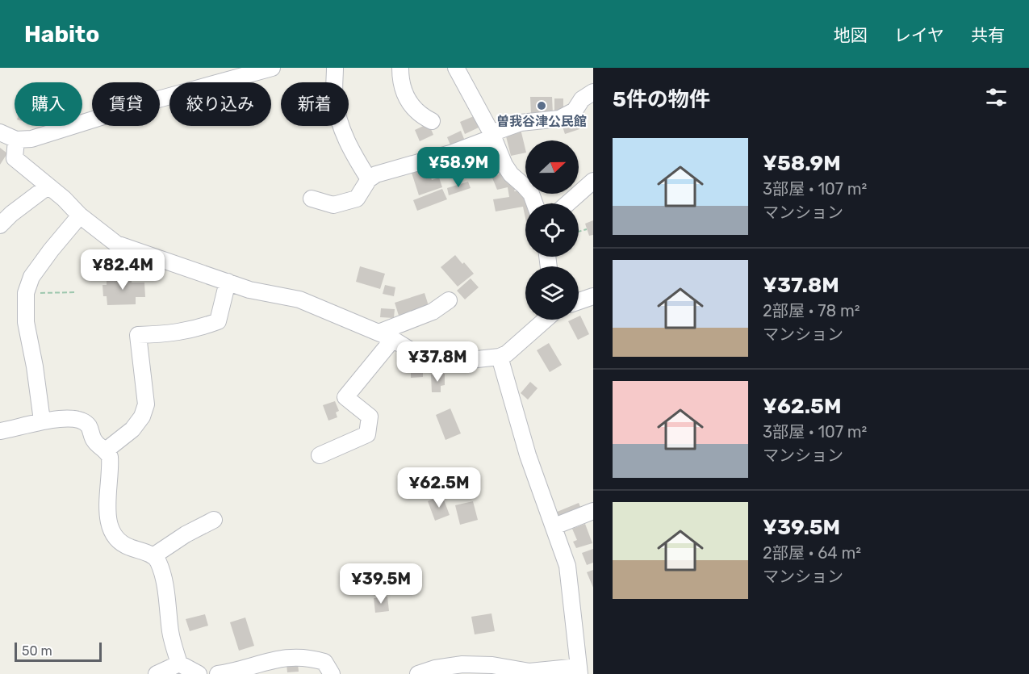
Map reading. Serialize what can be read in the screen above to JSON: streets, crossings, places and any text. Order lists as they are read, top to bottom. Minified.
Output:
{"places":["曽我谷津公民館"],"scale_bar":"50 m","north":"right","page":{"header":"Habito","nav":["地図","レイヤ","共有"],"heading":"5件の物件","chip":["購入","賃貸","絞り込み","新着"],"list":[{"name":"¥58.9M","note":"3部屋 · 107 m² · マンション"},{"name":"¥37.8M","note":"2部屋 · 78 m² · マンション"},{"name":"¥62.5M","note":"3部屋 · 107 m² · マンション"},{"name":"¥39.5M","note":"2部屋 · 64 m² · マンション"}],"price":["¥58.9M","¥82.4M","¥37.8M","¥62.5M","¥39.5M"],"scale":"50 m"}}
